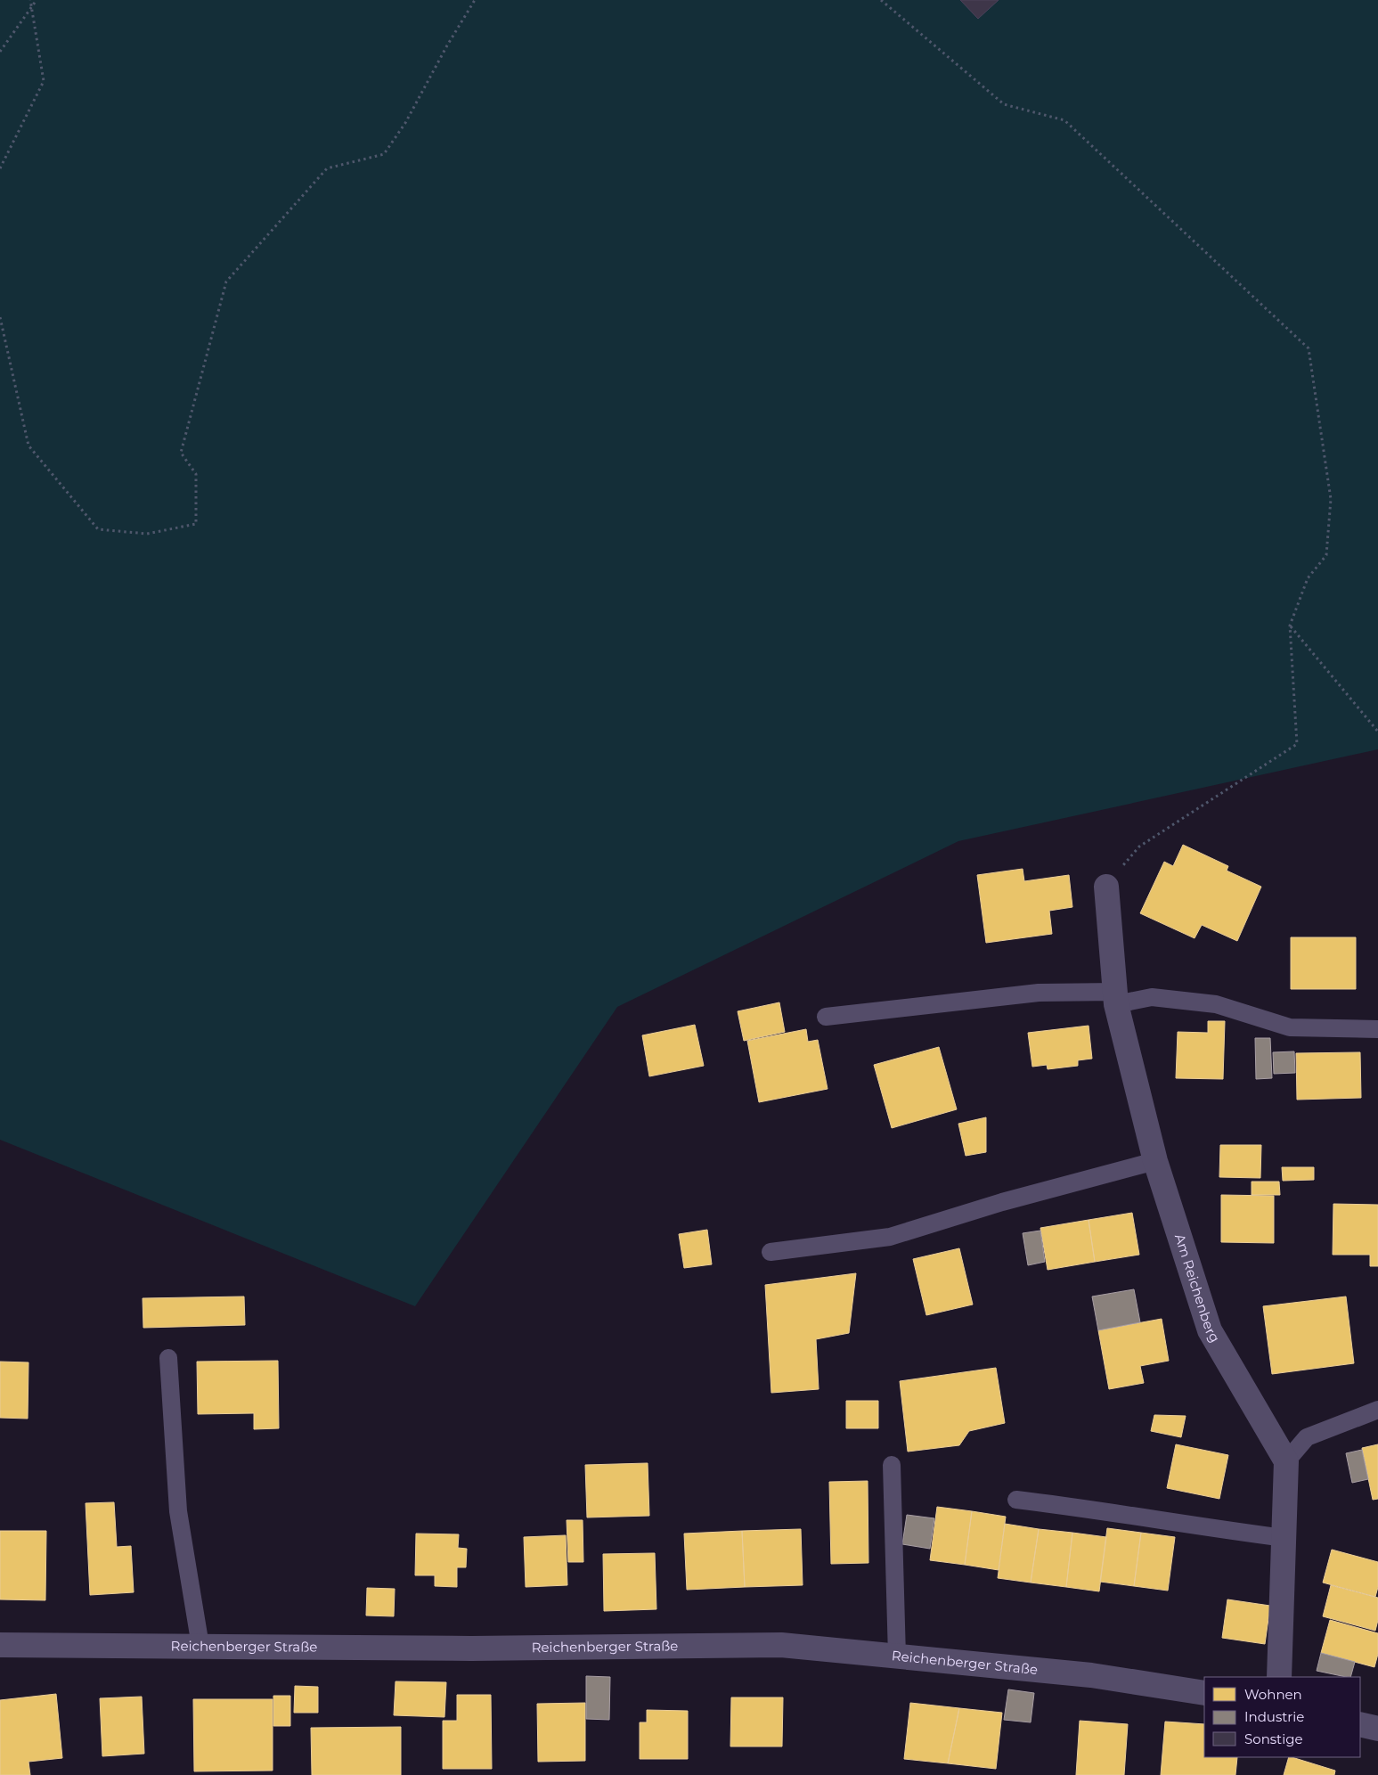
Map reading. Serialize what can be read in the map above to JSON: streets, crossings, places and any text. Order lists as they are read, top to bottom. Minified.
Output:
{"streets":{"street":["Am Reichenberg","Reichenberger Straße"]},"legend":["Wohnen","Industrie","Sonstige"]}
